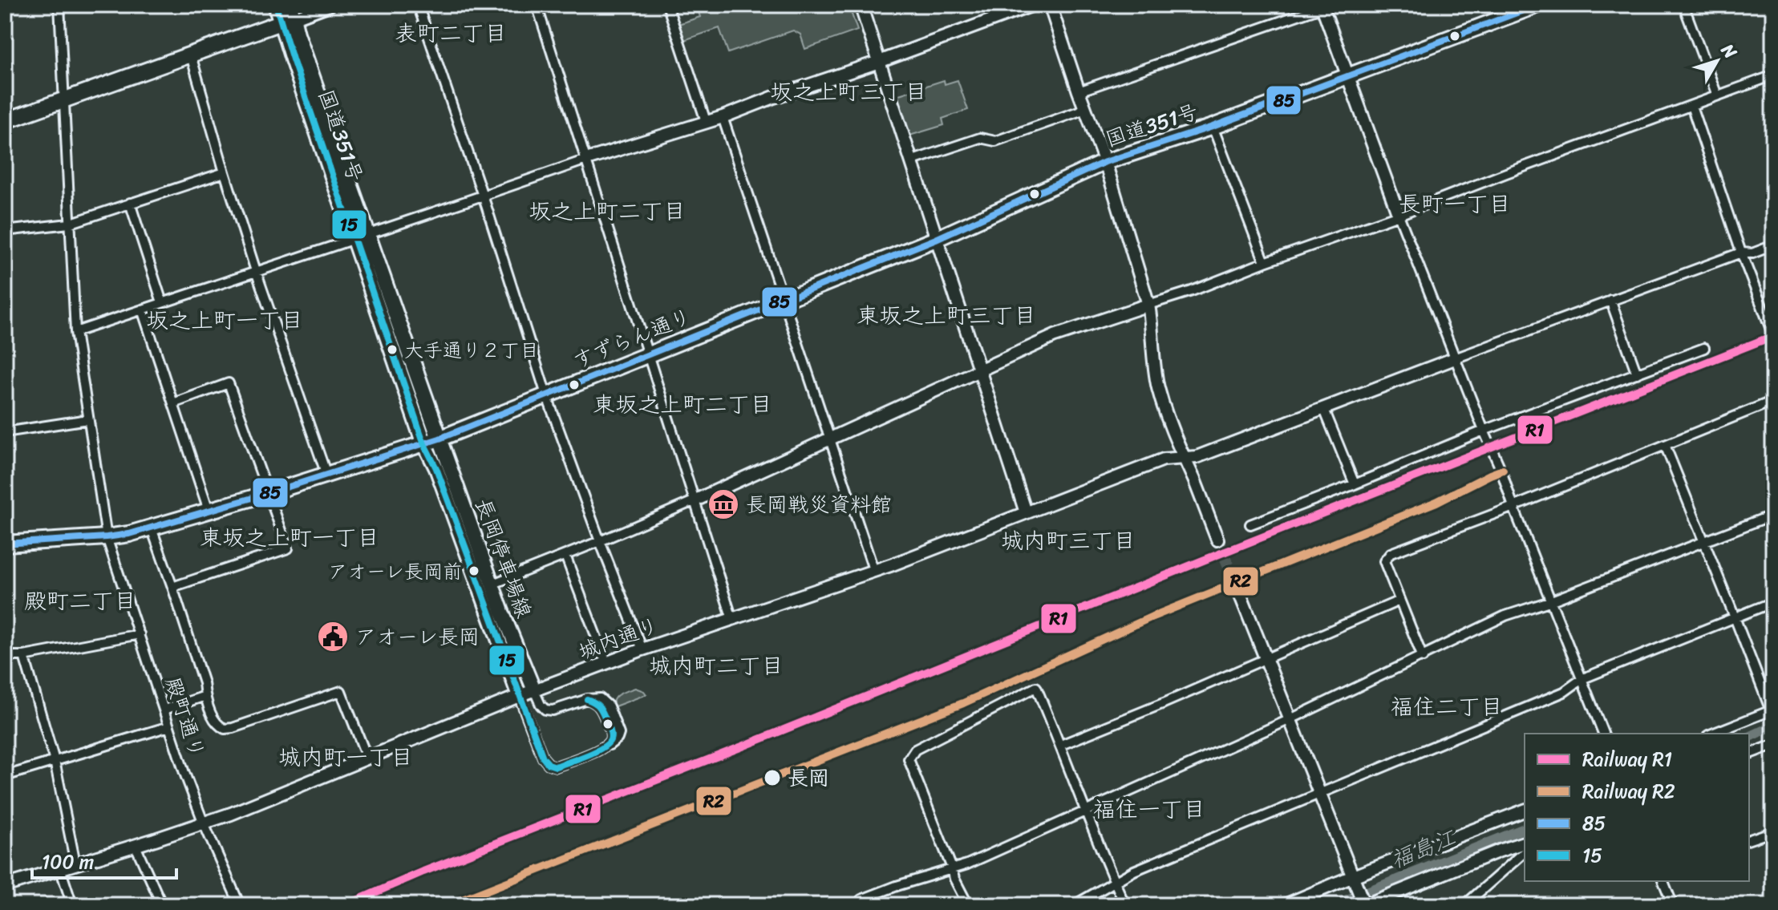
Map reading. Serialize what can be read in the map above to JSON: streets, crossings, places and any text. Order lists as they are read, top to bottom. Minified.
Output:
{"streets":{"highway":["国道351号","すずらん通り"],"main road":["長岡停車場線"],"street":["城内通り","殿町通り"]},"crossings":[["国道351号","すずらん通り"],["国道351号","長岡停車場線"],["すずらん通り","長岡停車場線"],["すずらん通り","殿町通り"],["長岡停車場線","城内通り"],["城内通り","殿町通り"]],"districts":["表町二丁目","坂之上町三丁目","長町一丁目","坂之上町二丁目","東坂之上町三丁目","坂之上町一丁目","東坂之上町二丁目","東坂之上町一丁目","城内町三丁目","殿町二丁目","城内町二丁目","福住二丁目","城内町一丁目","福住一丁目"],"water":["福島江"],"places":{"other":["大手通り２丁目","アオーレ長岡前","長岡"],"museum":["長岡戦災資料館"],"public building":["アオーレ長岡"]},"lines":["transit line 85","transit line 15","rail line R1","rail line R2"],"legend":["Railway R1","Railway R2","85","15"],"scale_bar":"100 m","north":"top right"}
